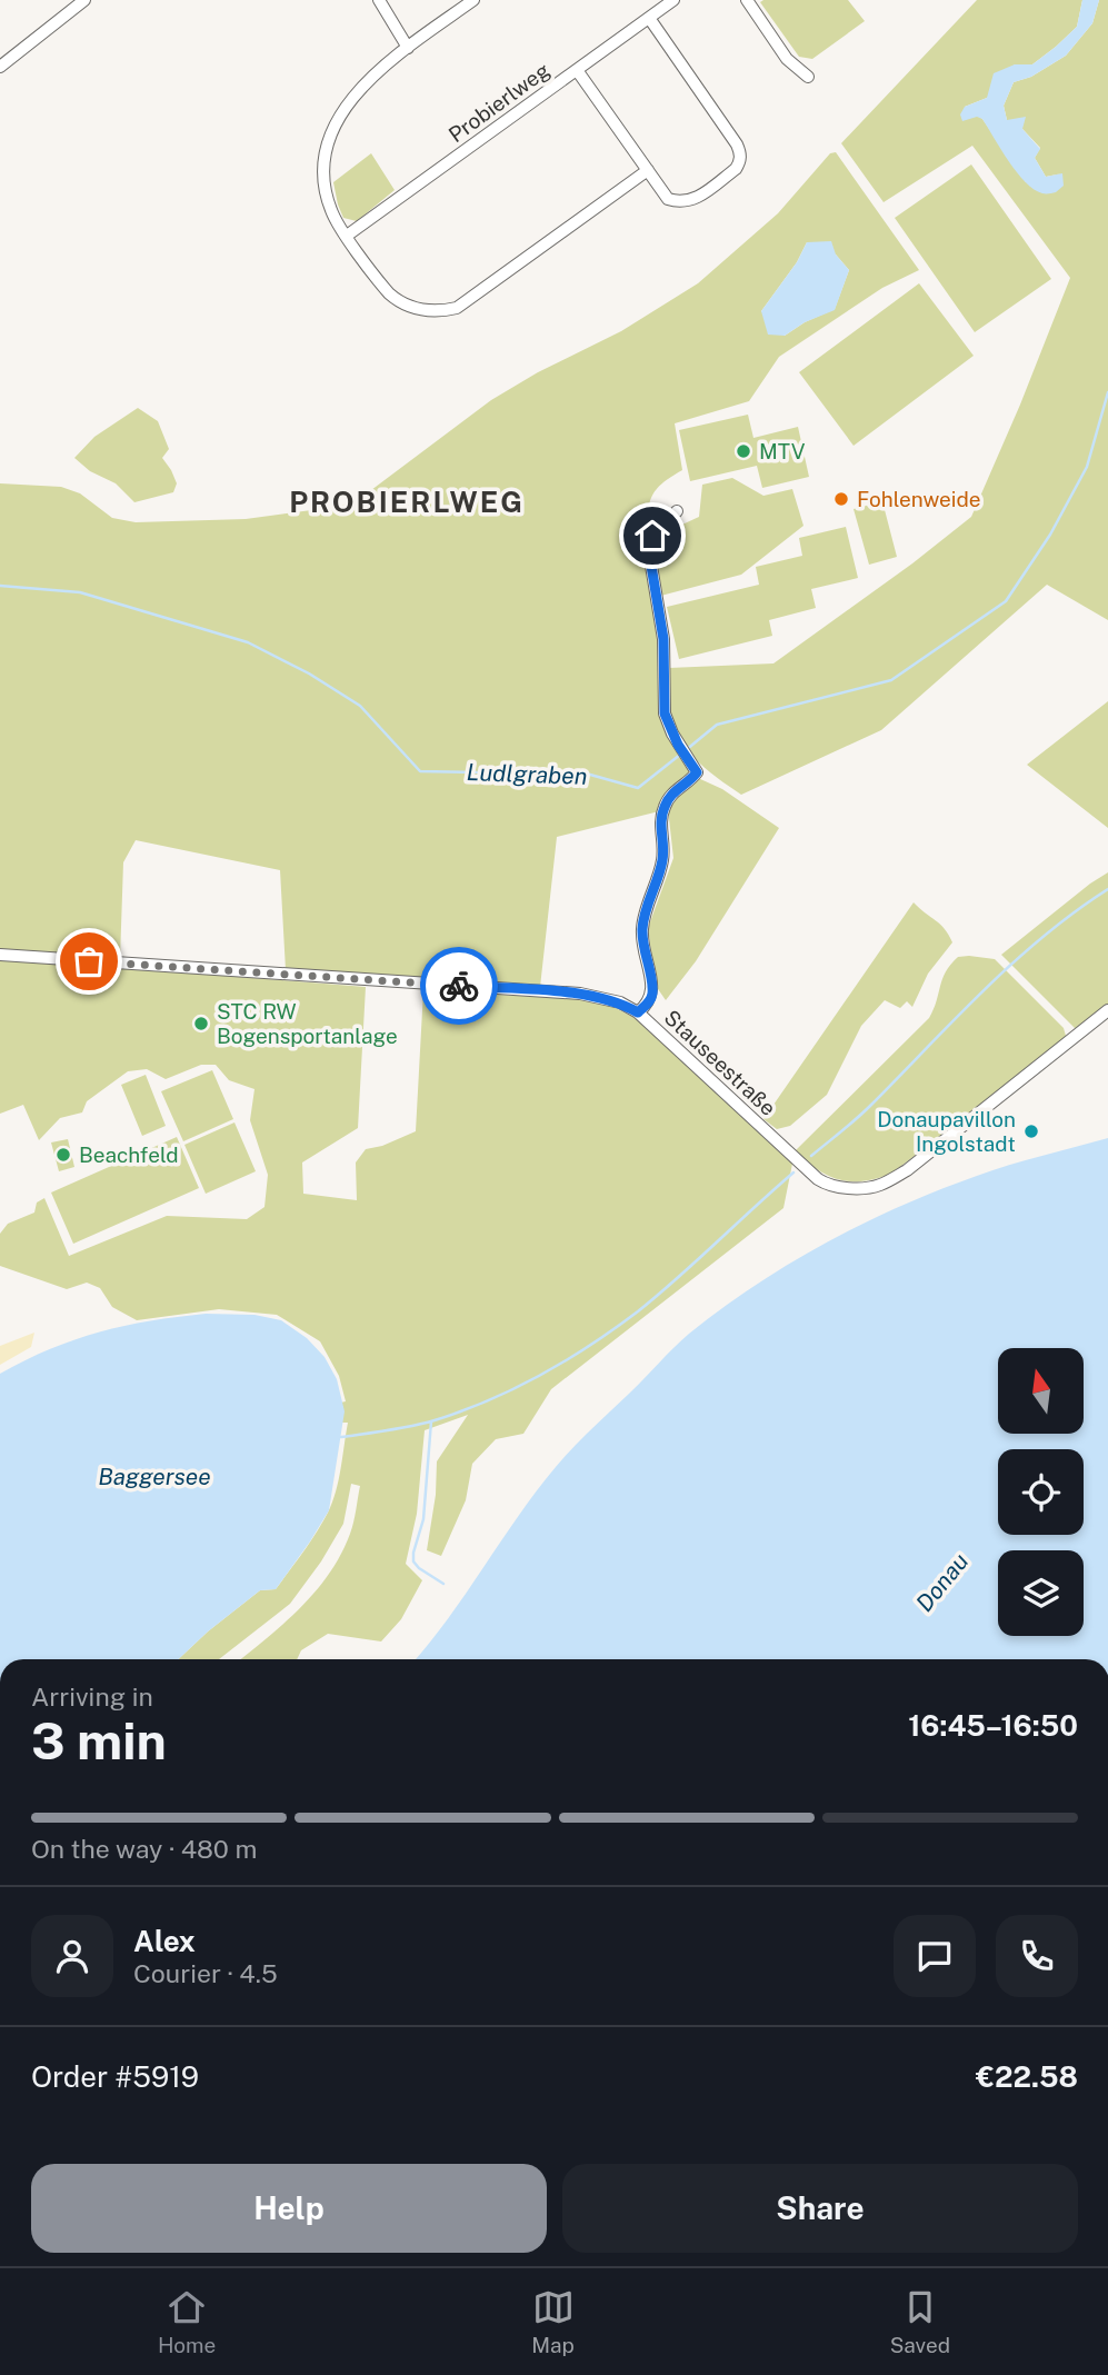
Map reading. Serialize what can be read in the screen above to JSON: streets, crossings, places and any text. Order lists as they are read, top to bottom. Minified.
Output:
{"streets":{"street":["Probierlweg","Stauseestraße"]},"districts":["PROBIERLWEG"],"water":["Ludlgraben","Baggersee","Donau"],"places":["MTV","Fohlenweide","STC RW Bogensportanlage","Donaupavillon Ingolstadt","Beachfeld"],"north":"top","page":{"heading":["3 min","Arriving in","16:45–16:50"],"panel":["Alex","Courier · 4.5","Order #5919","€22.58"],"bar":"On the way · 480 m","buttons":["Help","Share"],"tabs":["Home","Map","Saved"]}}
